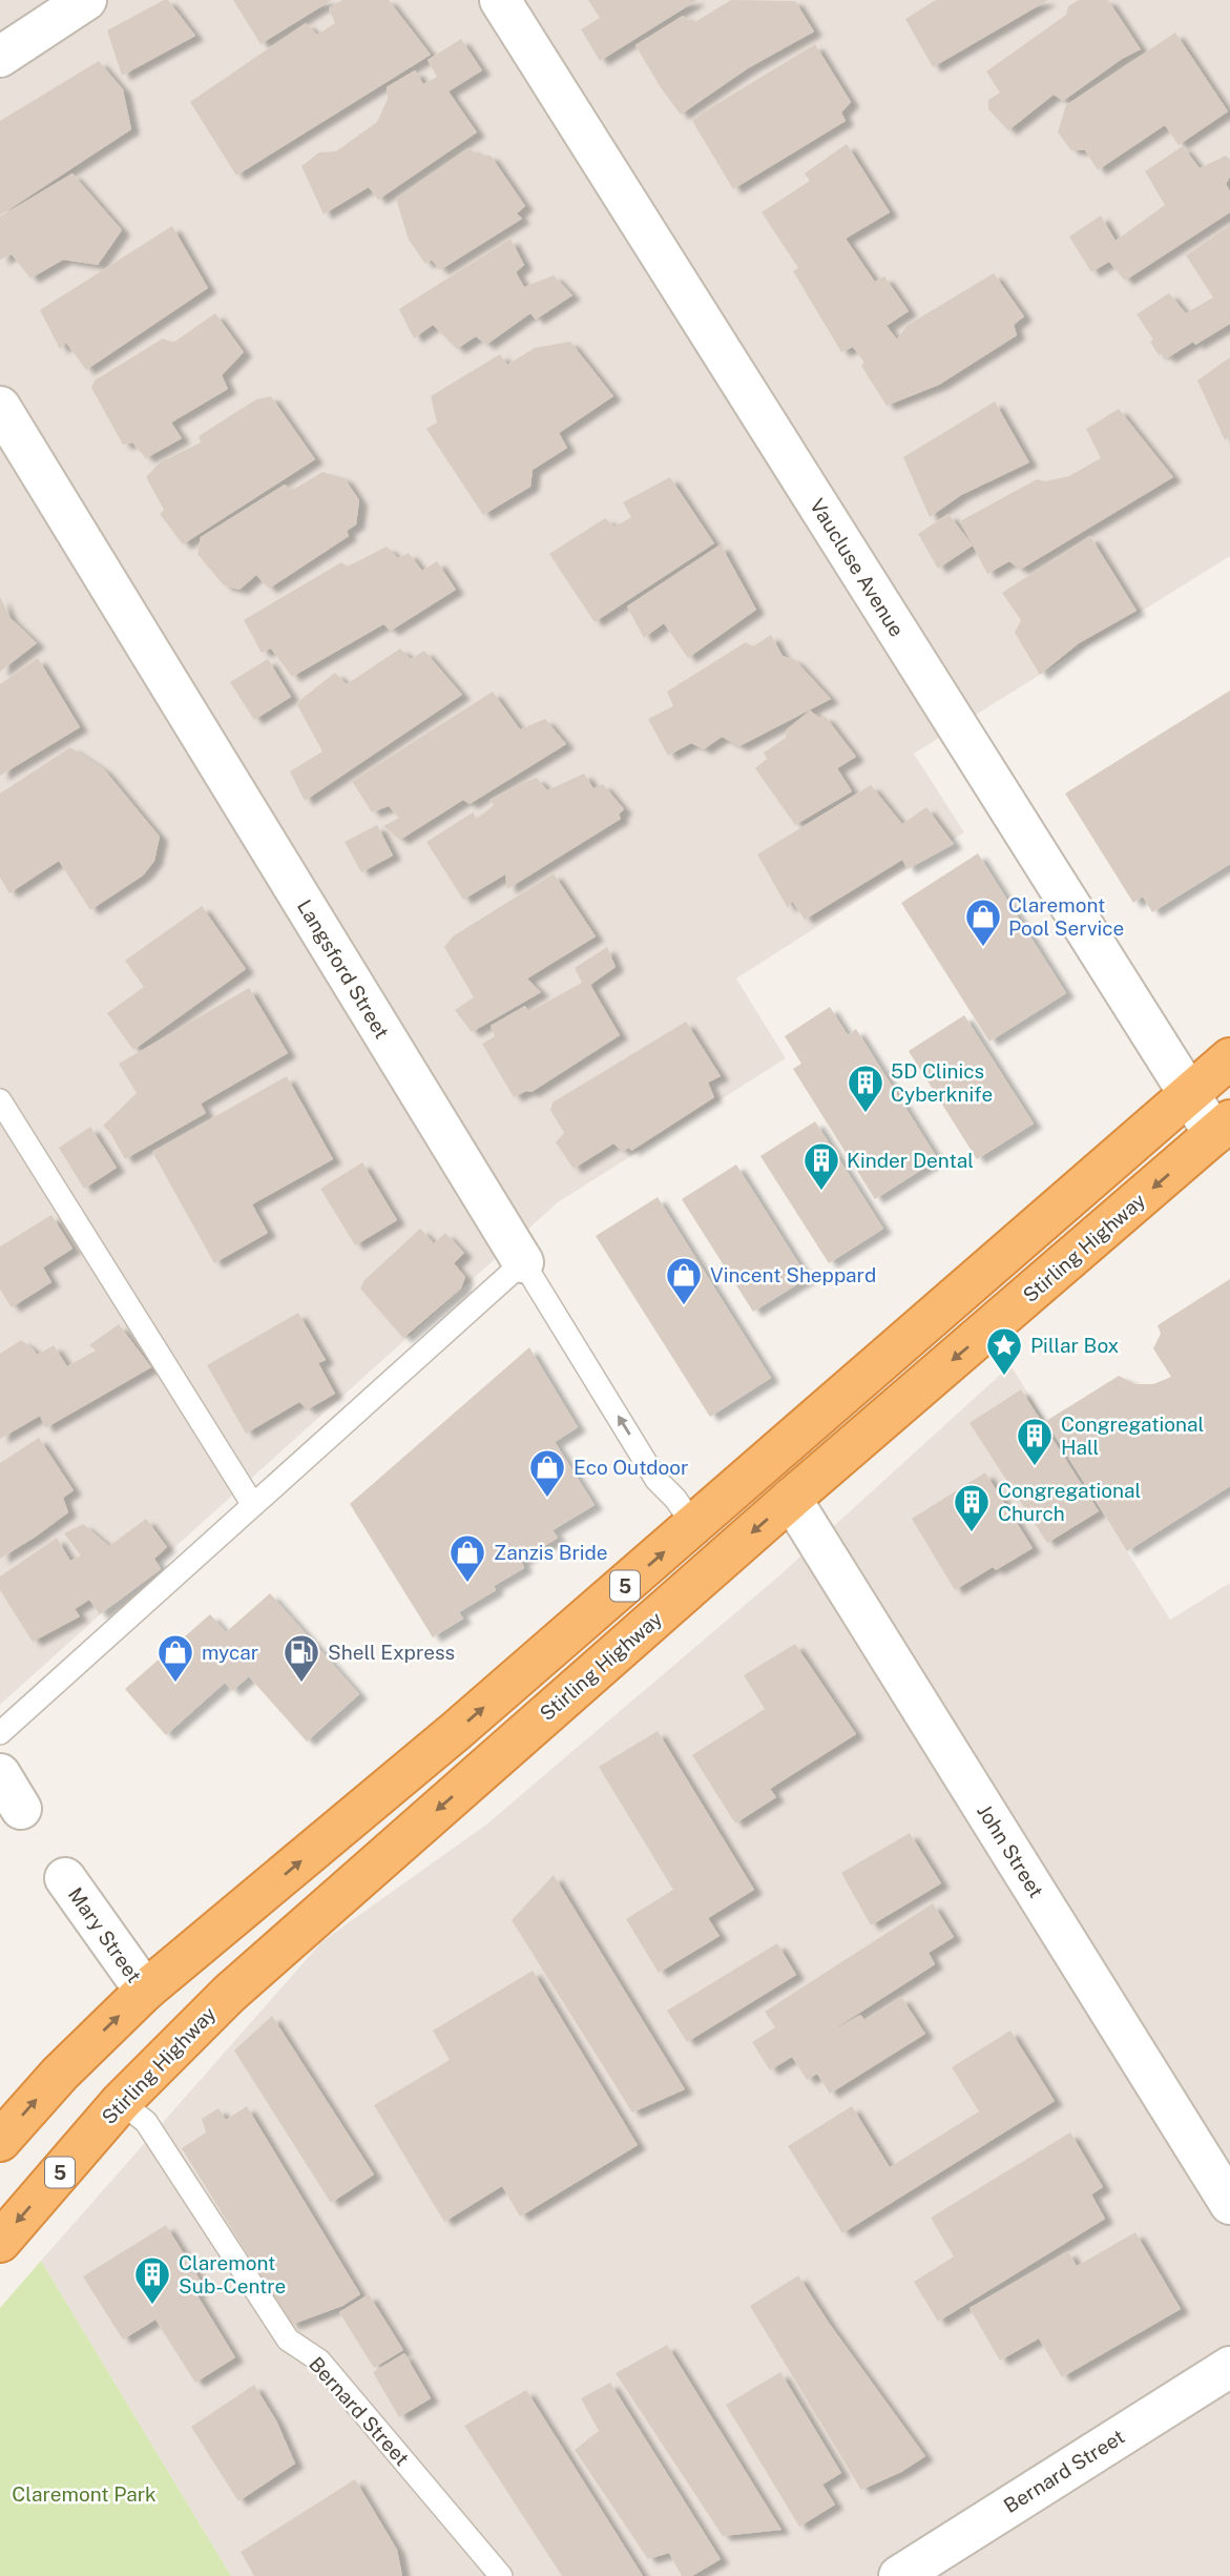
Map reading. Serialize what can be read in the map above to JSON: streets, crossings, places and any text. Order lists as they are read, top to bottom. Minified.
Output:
{"streets":{"highway":["Stirling Highway","5"],"street":["Vaucluse Avenue","Langsford Street","John Street","Mary Street","Bernard Street"]},"crossings":[["Vaucluse Avenue","Stirling Highway"],["Vaucluse Avenue","5"],["Langsford Street","5"],["Stirling Highway","John Street"],["Stirling Highway","Bernard Street"],["5","Mary Street"]],"parks":["Claremont Park"],"places":{"shop":["Claremont Pool Service","Vincent Sheppard","Eco Outdoor","Zanzis Bride","mycar"],"building":["5D Clinics Cyberknife","Kinder Dental","Congregational Hall","Congregational Church","Claremont Sub-Centre"],"place":["Pillar Box"],"fuel station":["Shell Express"]}}
